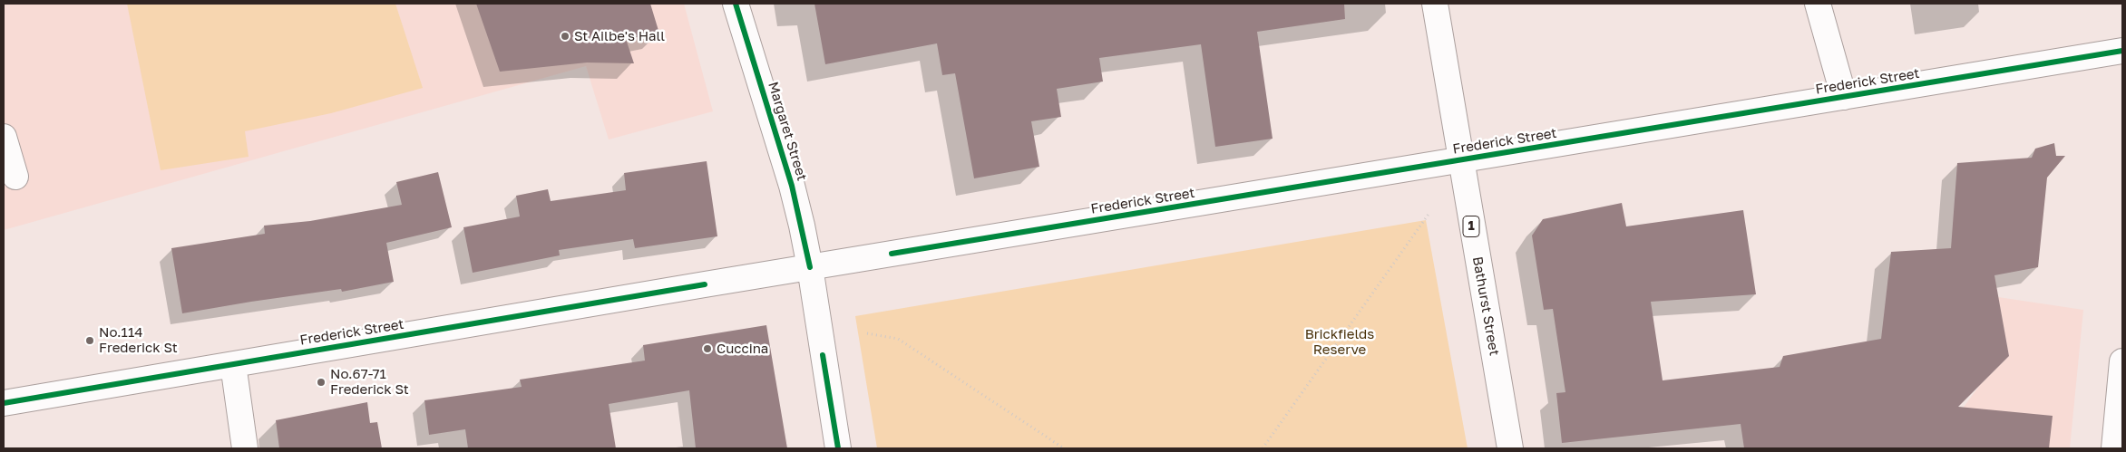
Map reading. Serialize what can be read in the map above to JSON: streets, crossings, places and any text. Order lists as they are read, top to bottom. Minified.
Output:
{"streets":{"main road":["Frederick Street","Margaret Street","1","Bathurst Street"]},"crossings":[["Frederick Street","Margaret Street"],["Frederick Street","Bathurst Street"]],"parks":["Brickfields Reserve"],"places":["St Ailbe's Hall","No.114 Frederick St","Cuccina","No.67-71 Frederick St"]}
